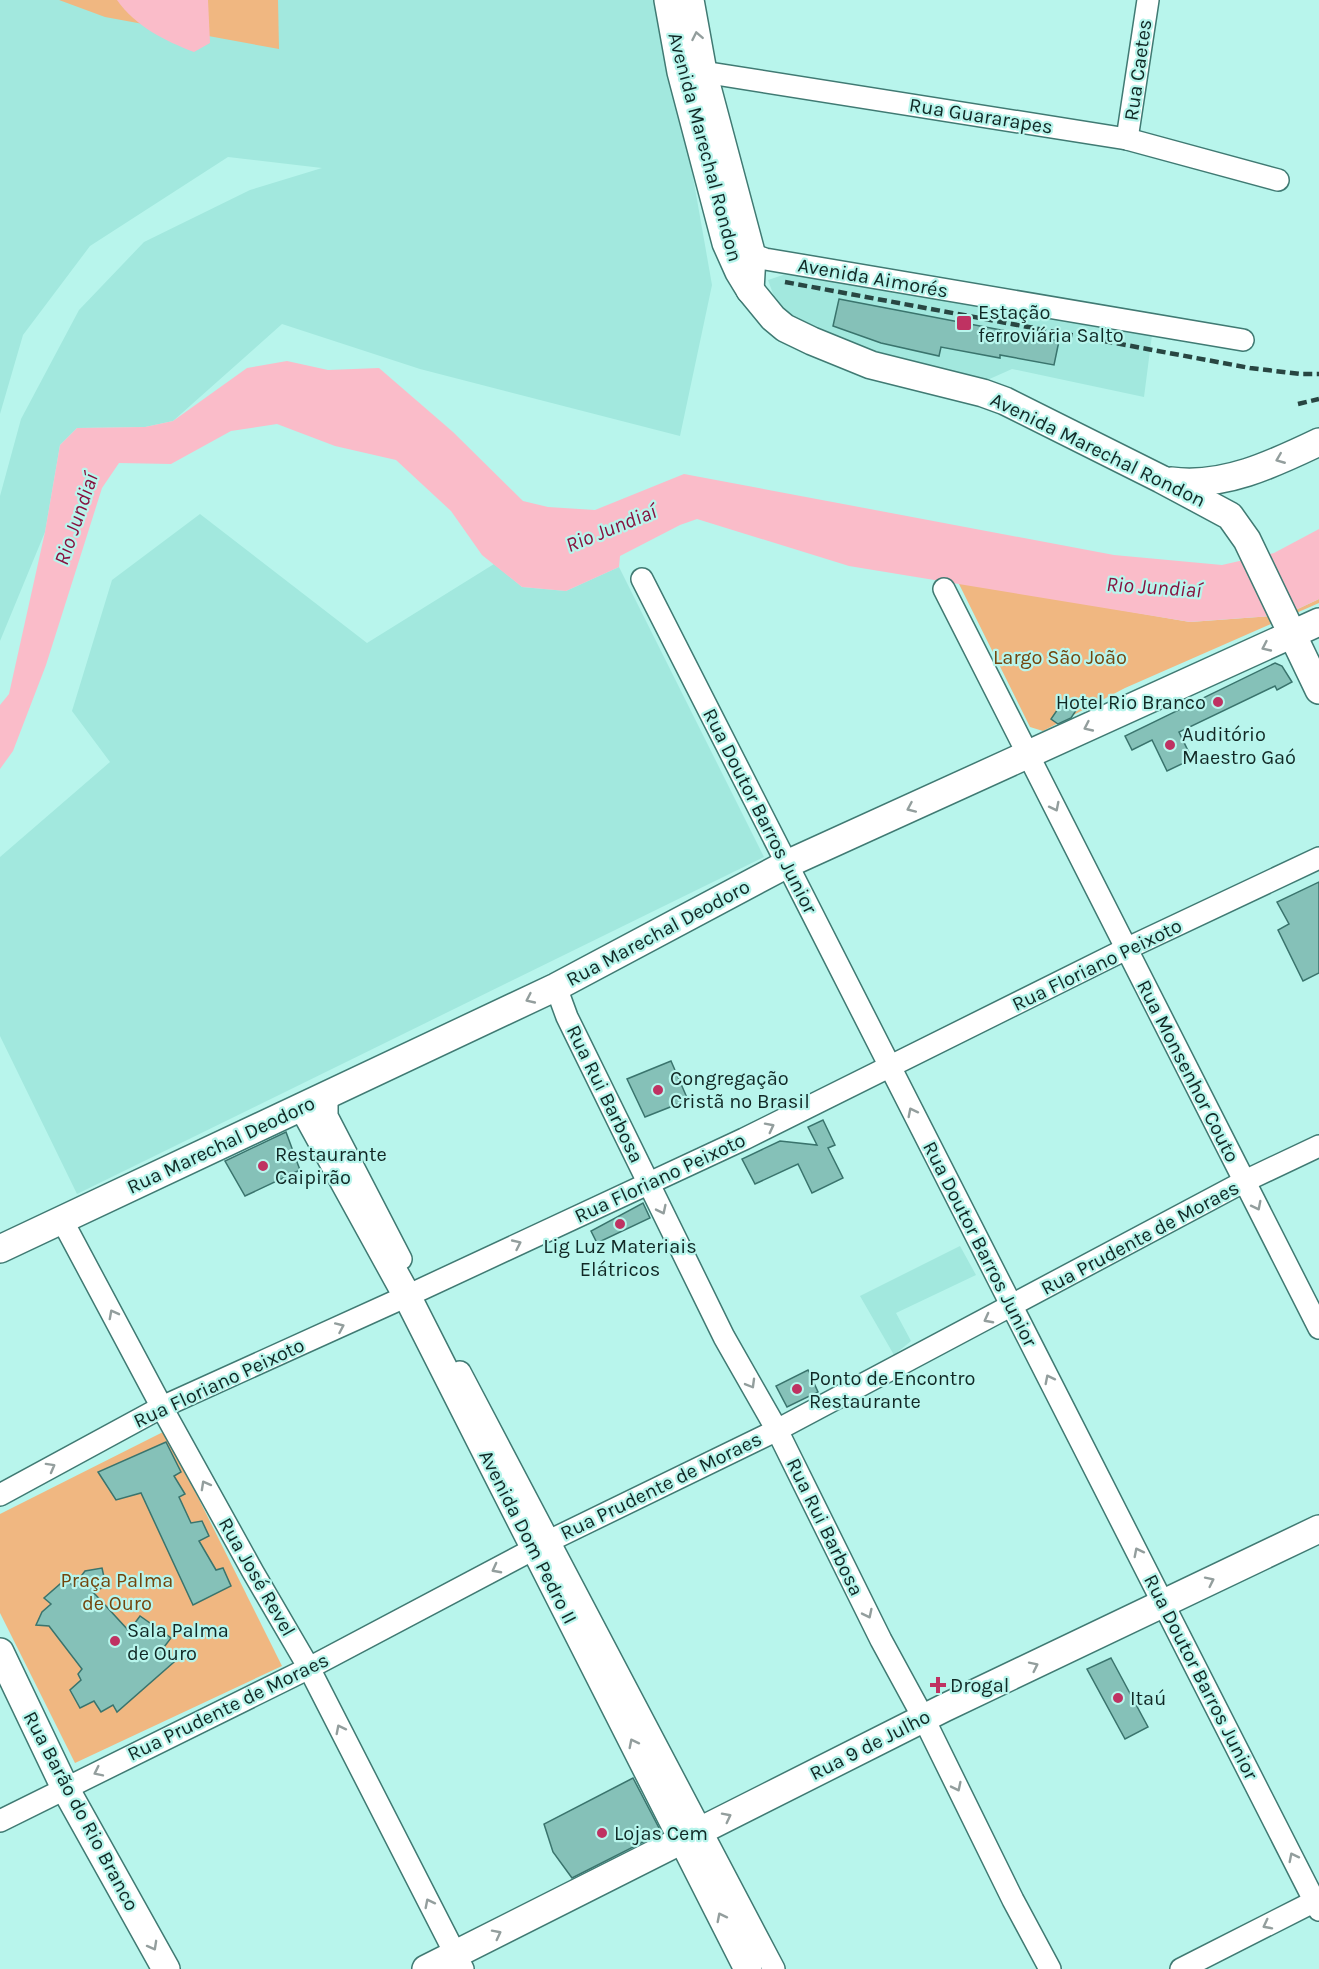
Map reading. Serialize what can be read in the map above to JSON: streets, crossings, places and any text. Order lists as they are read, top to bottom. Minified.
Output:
{"streets":{"main road":["Avenida Marechal Rondon","Rua Marechal Deodoro","Avenida Dom Pedro II","Rua 9 de Julho","Rua Barão do Rio Branco"],"street":["Rua Caetes","Rua Guararapes","Avenida Aimorés","Rua Doutor Barros Junior","Rua Floriano Peixoto","Rua Monsenhor Couto","Rua Rui Barbosa","Rua Prudente de Moraes","Rua José Revel"]},"crossings":[["Rua Caetes","Rua Guararapes"],["Rua Guararapes","Avenida Marechal Rondon"],["Avenida Marechal Rondon","Avenida Aimorés"],["Avenida Marechal Rondon","Rua Marechal Deodoro"],["Rua Doutor Barros Junior","Rua Marechal Deodoro"],["Rua Doutor Barros Junior","Rua Floriano Peixoto"],["Rua Doutor Barros Junior","Rua Prudente de Moraes"],["Rua Doutor Barros Junior","Rua 9 de Julho"],["Rua Marechal Deodoro","Rua Monsenhor Couto"],["Rua Marechal Deodoro","Rua Rui Barbosa"],["Rua Marechal Deodoro","Avenida Dom Pedro II"],["Rua Marechal Deodoro","Rua José Revel"],["Rua Floriano Peixoto","Rua Monsenhor Couto"],["Rua Floriano Peixoto","Rua Rui Barbosa"],["Rua Floriano Peixoto","Avenida Dom Pedro II"],["Rua Floriano Peixoto","Rua José Revel"],["Rua Monsenhor Couto","Rua Prudente de Moraes"],["Rua Rui Barbosa","Rua Prudente de Moraes"],["Rua Rui Barbosa","Rua 9 de Julho"],["Rua Prudente de Moraes","Avenida Dom Pedro II"],["Rua Prudente de Moraes","Rua José Revel"],["Rua Prudente de Moraes","Rua Barão do Rio Branco"],["Avenida Dom Pedro II","Rua 9 de Julho"],["Rua José Revel","Rua 9 de Julho"]],"one_way":["Rua Doutor Barros Junior","Rua Marechal Deodoro","Rua Floriano Peixoto","Rua Monsenhor Couto","Rua Rui Barbosa","Rua Prudente de Moraes","Rua José Revel","Rua 9 de Julho","Rua Barão do Rio Branco"],"water":["Rio Jundiaí"],"parks":["Largo São João","Praça Palma de Ouro"],"places":{"transit":["Estação ferroviária Salto"],"other":["Hotel Rio Branco","Auditório Maestro Gaó","Congregação Cristã no Brasil","Restaurante Caipirão","Lig Luz Materiais Elátricos","Ponto de Encontro Restaurante","Sala Palma de Ouro","Itaú","Lojas Cem"],"health":["Drogal"]}}
